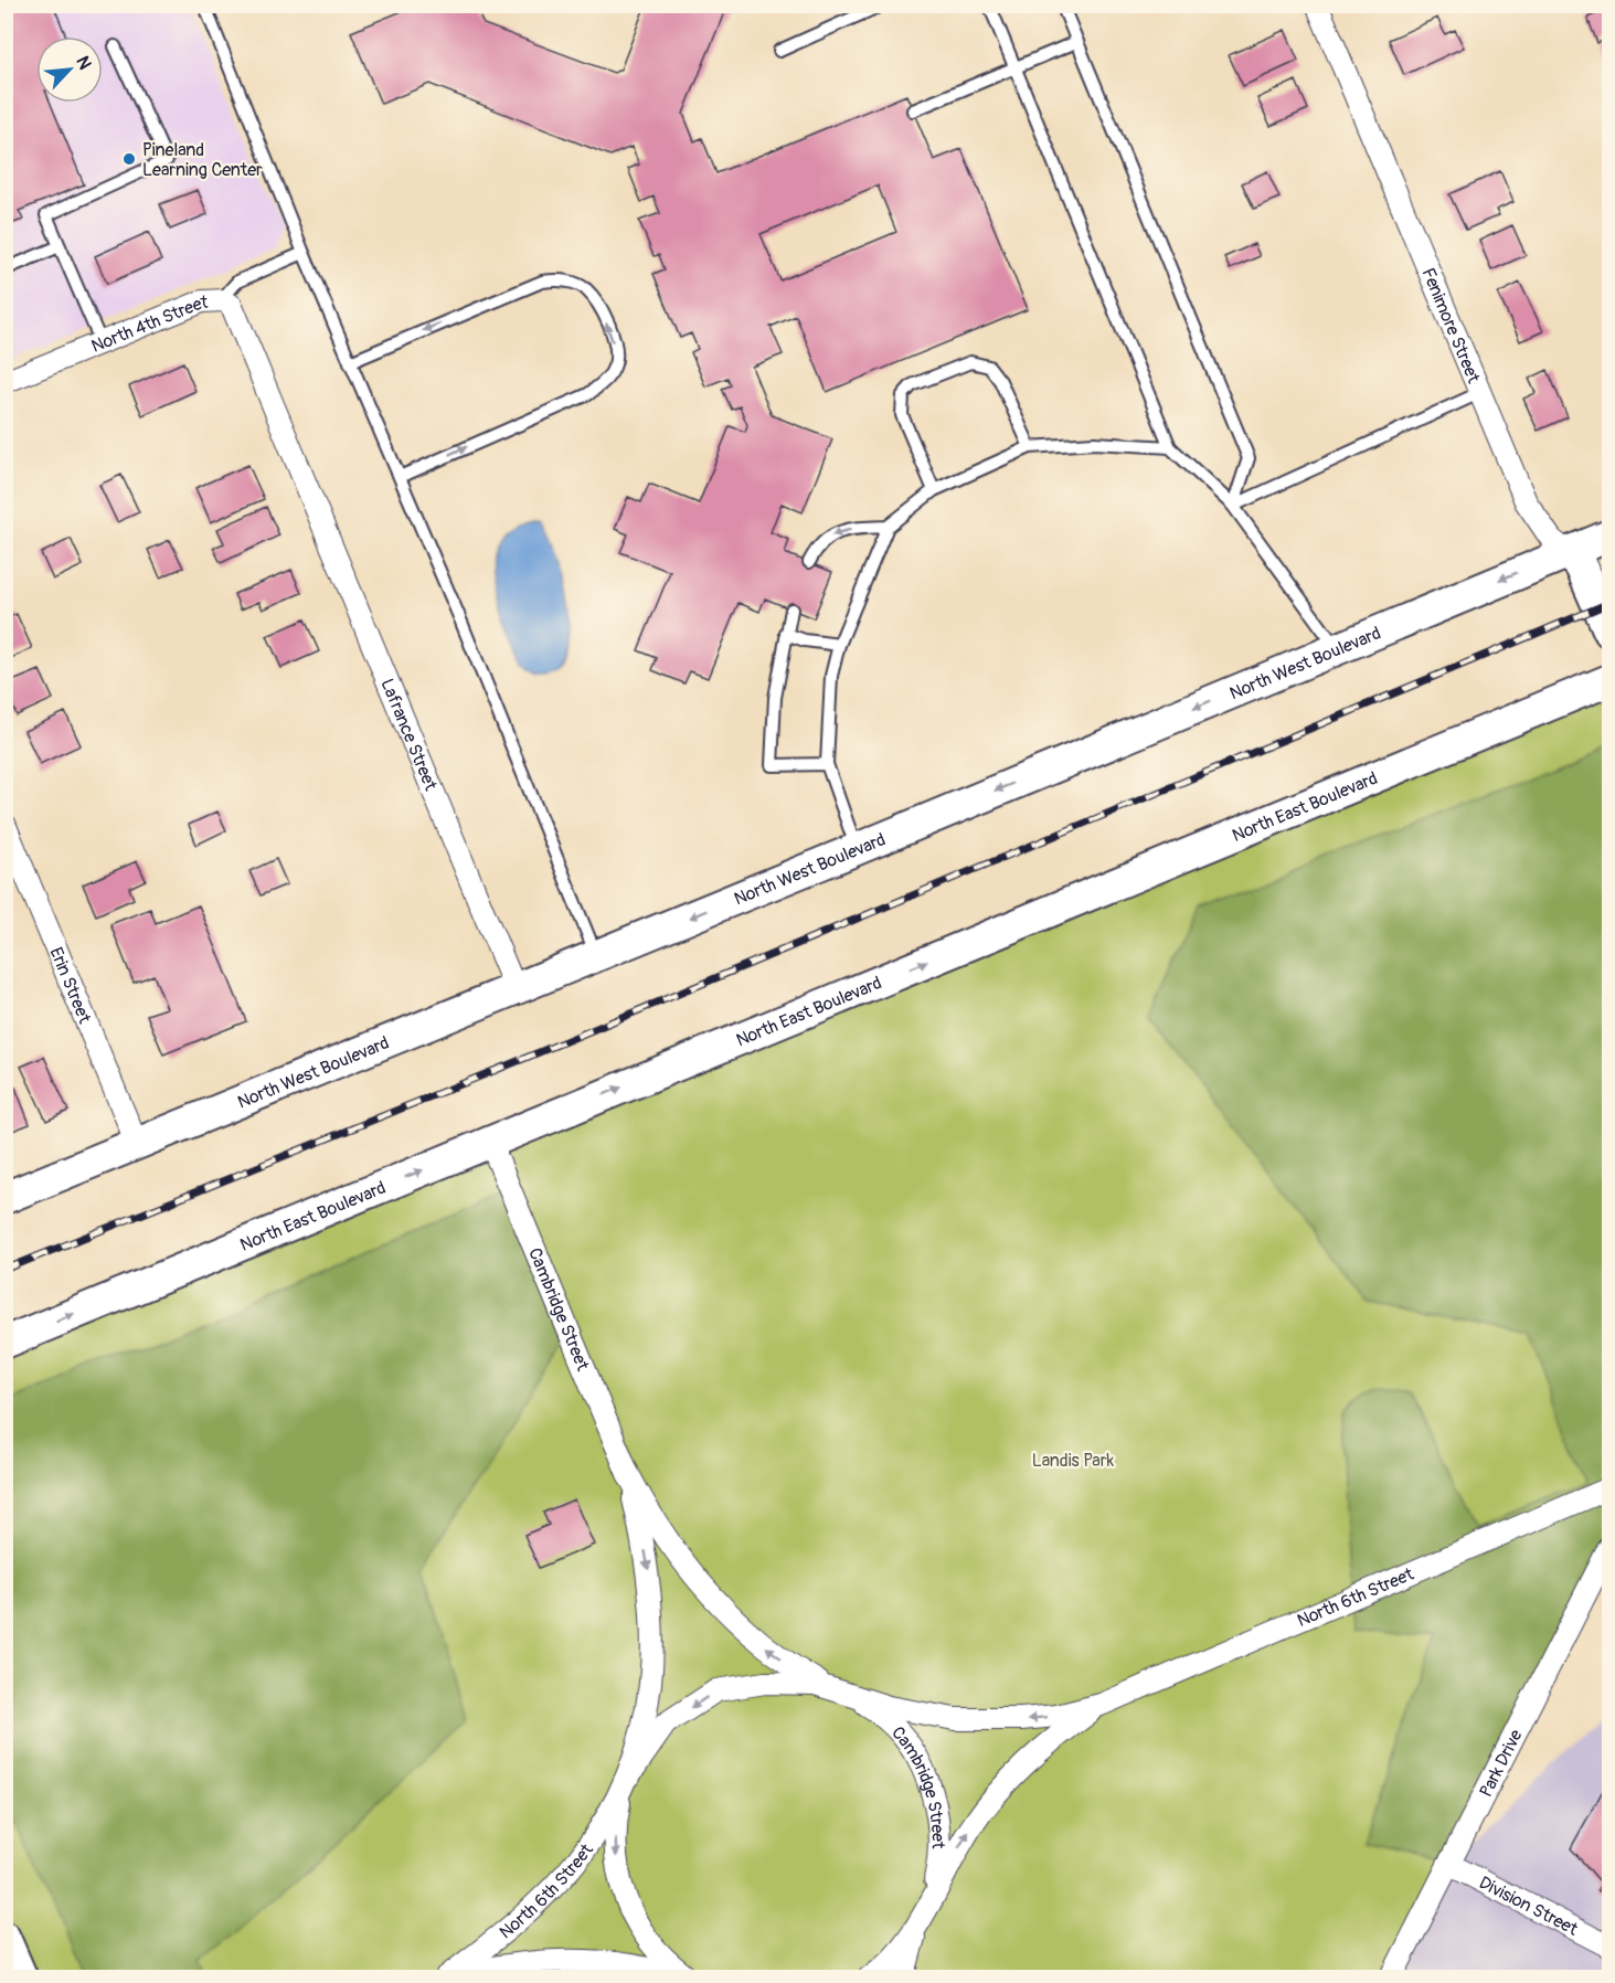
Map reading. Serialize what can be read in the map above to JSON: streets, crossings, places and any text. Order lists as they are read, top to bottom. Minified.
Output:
{"streets":{"main road":["Fenimore Street","North West Boulevard","North East Boulevard"],"street":["North 4th Street","Lafrance Street","Erin Street","Cambridge Street","North 6th Street","Park Drive","Division Street"]},"crossings":[["North 4th Street","Lafrance Street"],["Fenimore Street","North West Boulevard"],["North West Boulevard","Lafrance Street"],["North West Boulevard","Erin Street"],["North East Boulevard","Cambridge Street"],["Cambridge Street","North 6th Street"],["Park Drive","Division Street"]],"one_way":["North West Boulevard","North East Boulevard"],"parks":["Landis Park"],"places":["Pineland Learning Center"],"north":"top right"}
